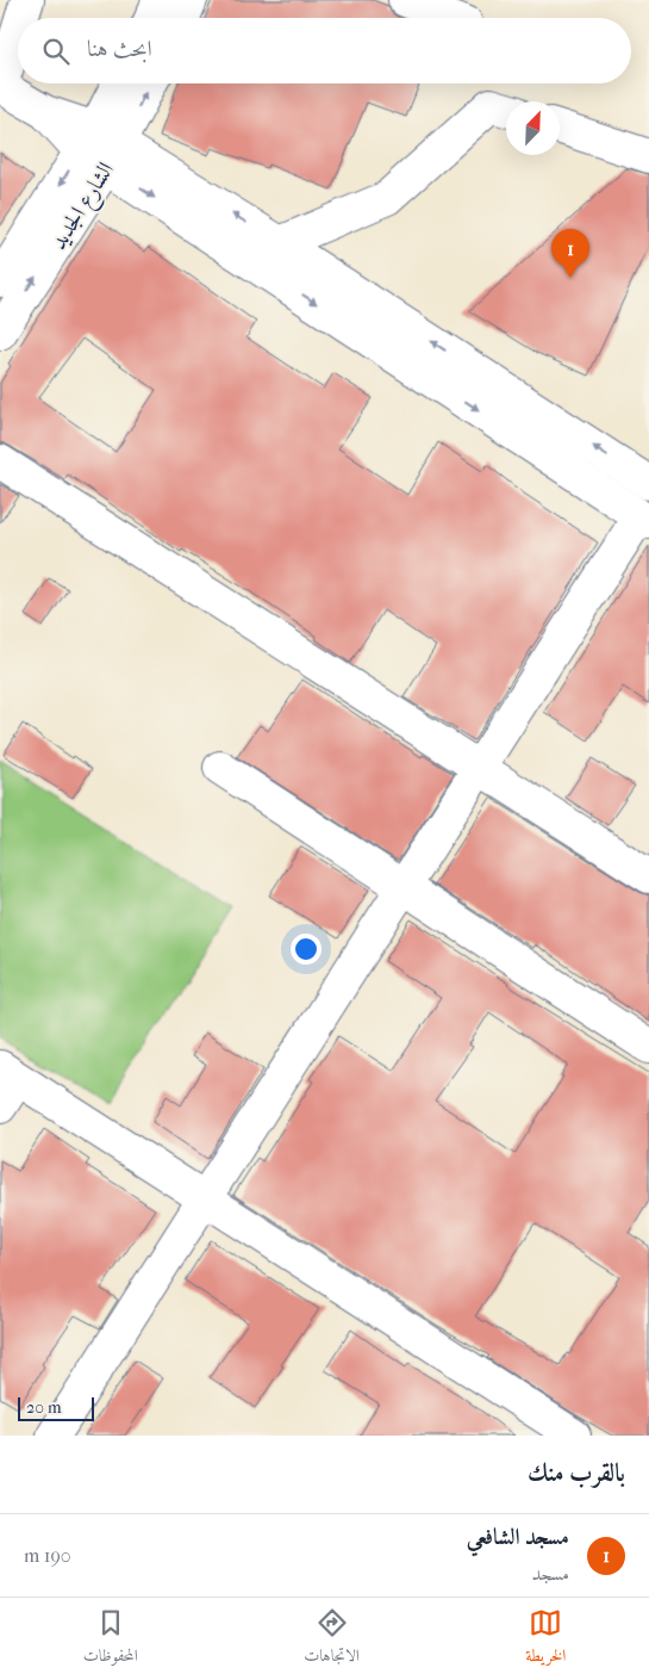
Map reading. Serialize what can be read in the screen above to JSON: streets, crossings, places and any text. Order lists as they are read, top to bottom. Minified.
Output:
{"streets":{"street":["الشارع الجديد"]},"scale_bar":"20 m","north":"top right","page":{"search":"ابحث هنا","pins":"1","scale":"20 m","heading":"بالقرب منك","list":[{"mark":"1","name":"مسجد الشافعي","note":"مسجد","value":"190 m"}],"nav":["الخريطة","الاتجاهات","المحفوظات"]}}
